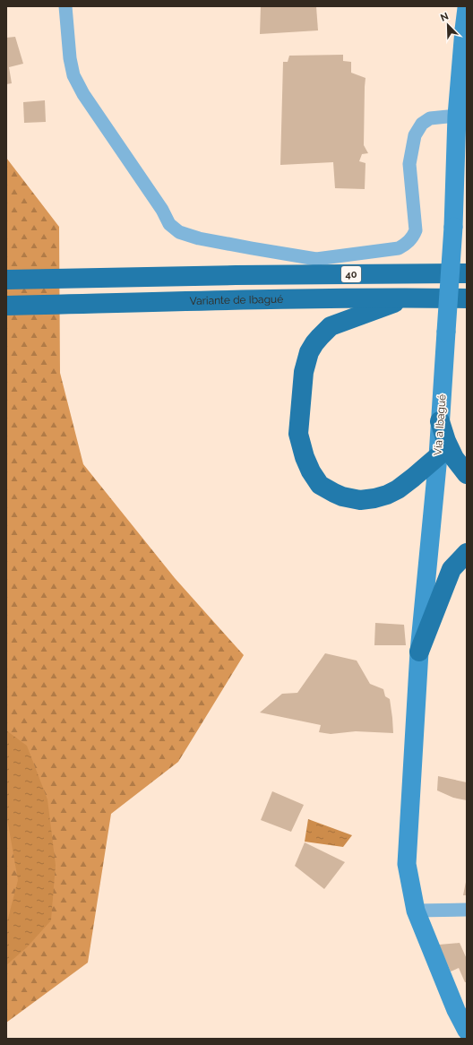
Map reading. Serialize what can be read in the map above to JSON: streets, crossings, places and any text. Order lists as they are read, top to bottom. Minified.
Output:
{"streets":{"highway":["40","Variante de Ibagué"],"main road":["Vía a Ibagué"]},"north":"top left"}
